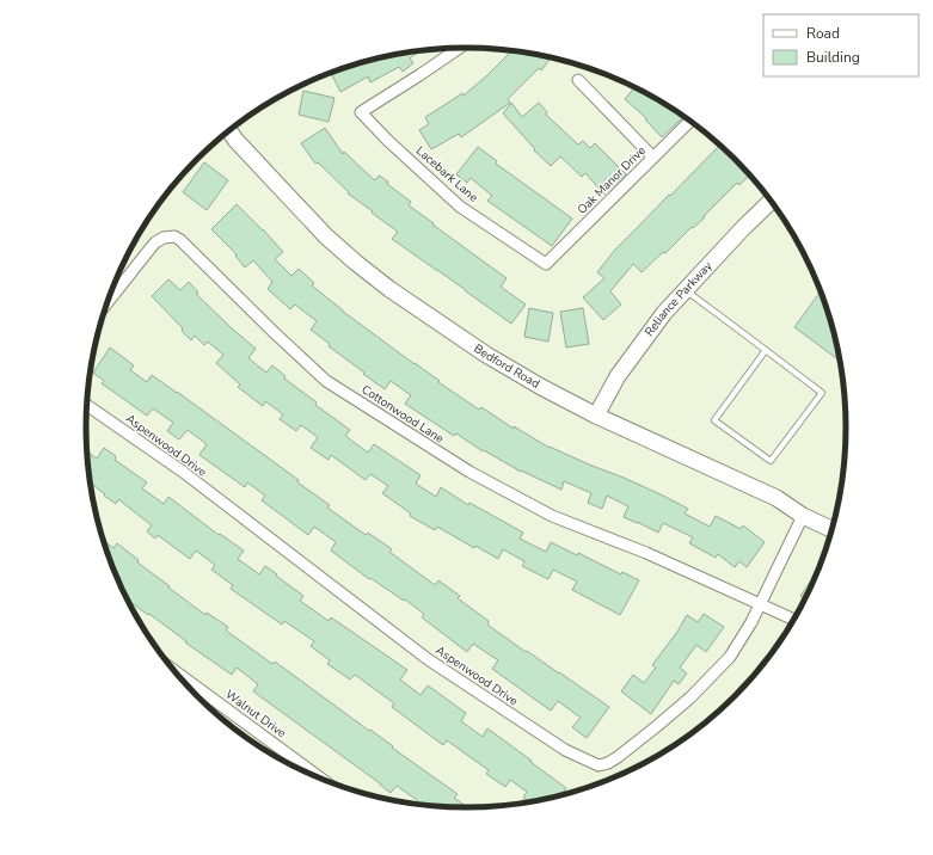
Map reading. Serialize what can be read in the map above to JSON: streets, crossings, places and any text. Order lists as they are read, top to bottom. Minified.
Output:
{"streets":{"main road":["Reliance Parkway","Bedford Road"],"street":["Lacebark Lane","Oak Manor Drive","Cottonwood Lane","Aspenwood Drive","Walnut Drive"]},"crossings":[["Lacebark Lane","Oak Manor Drive"],["Reliance Parkway","Bedford Road"],["Bedford Road","Aspenwood Drive"],["Cottonwood Lane","Aspenwood Drive"]],"legend":["Road","Building"]}
